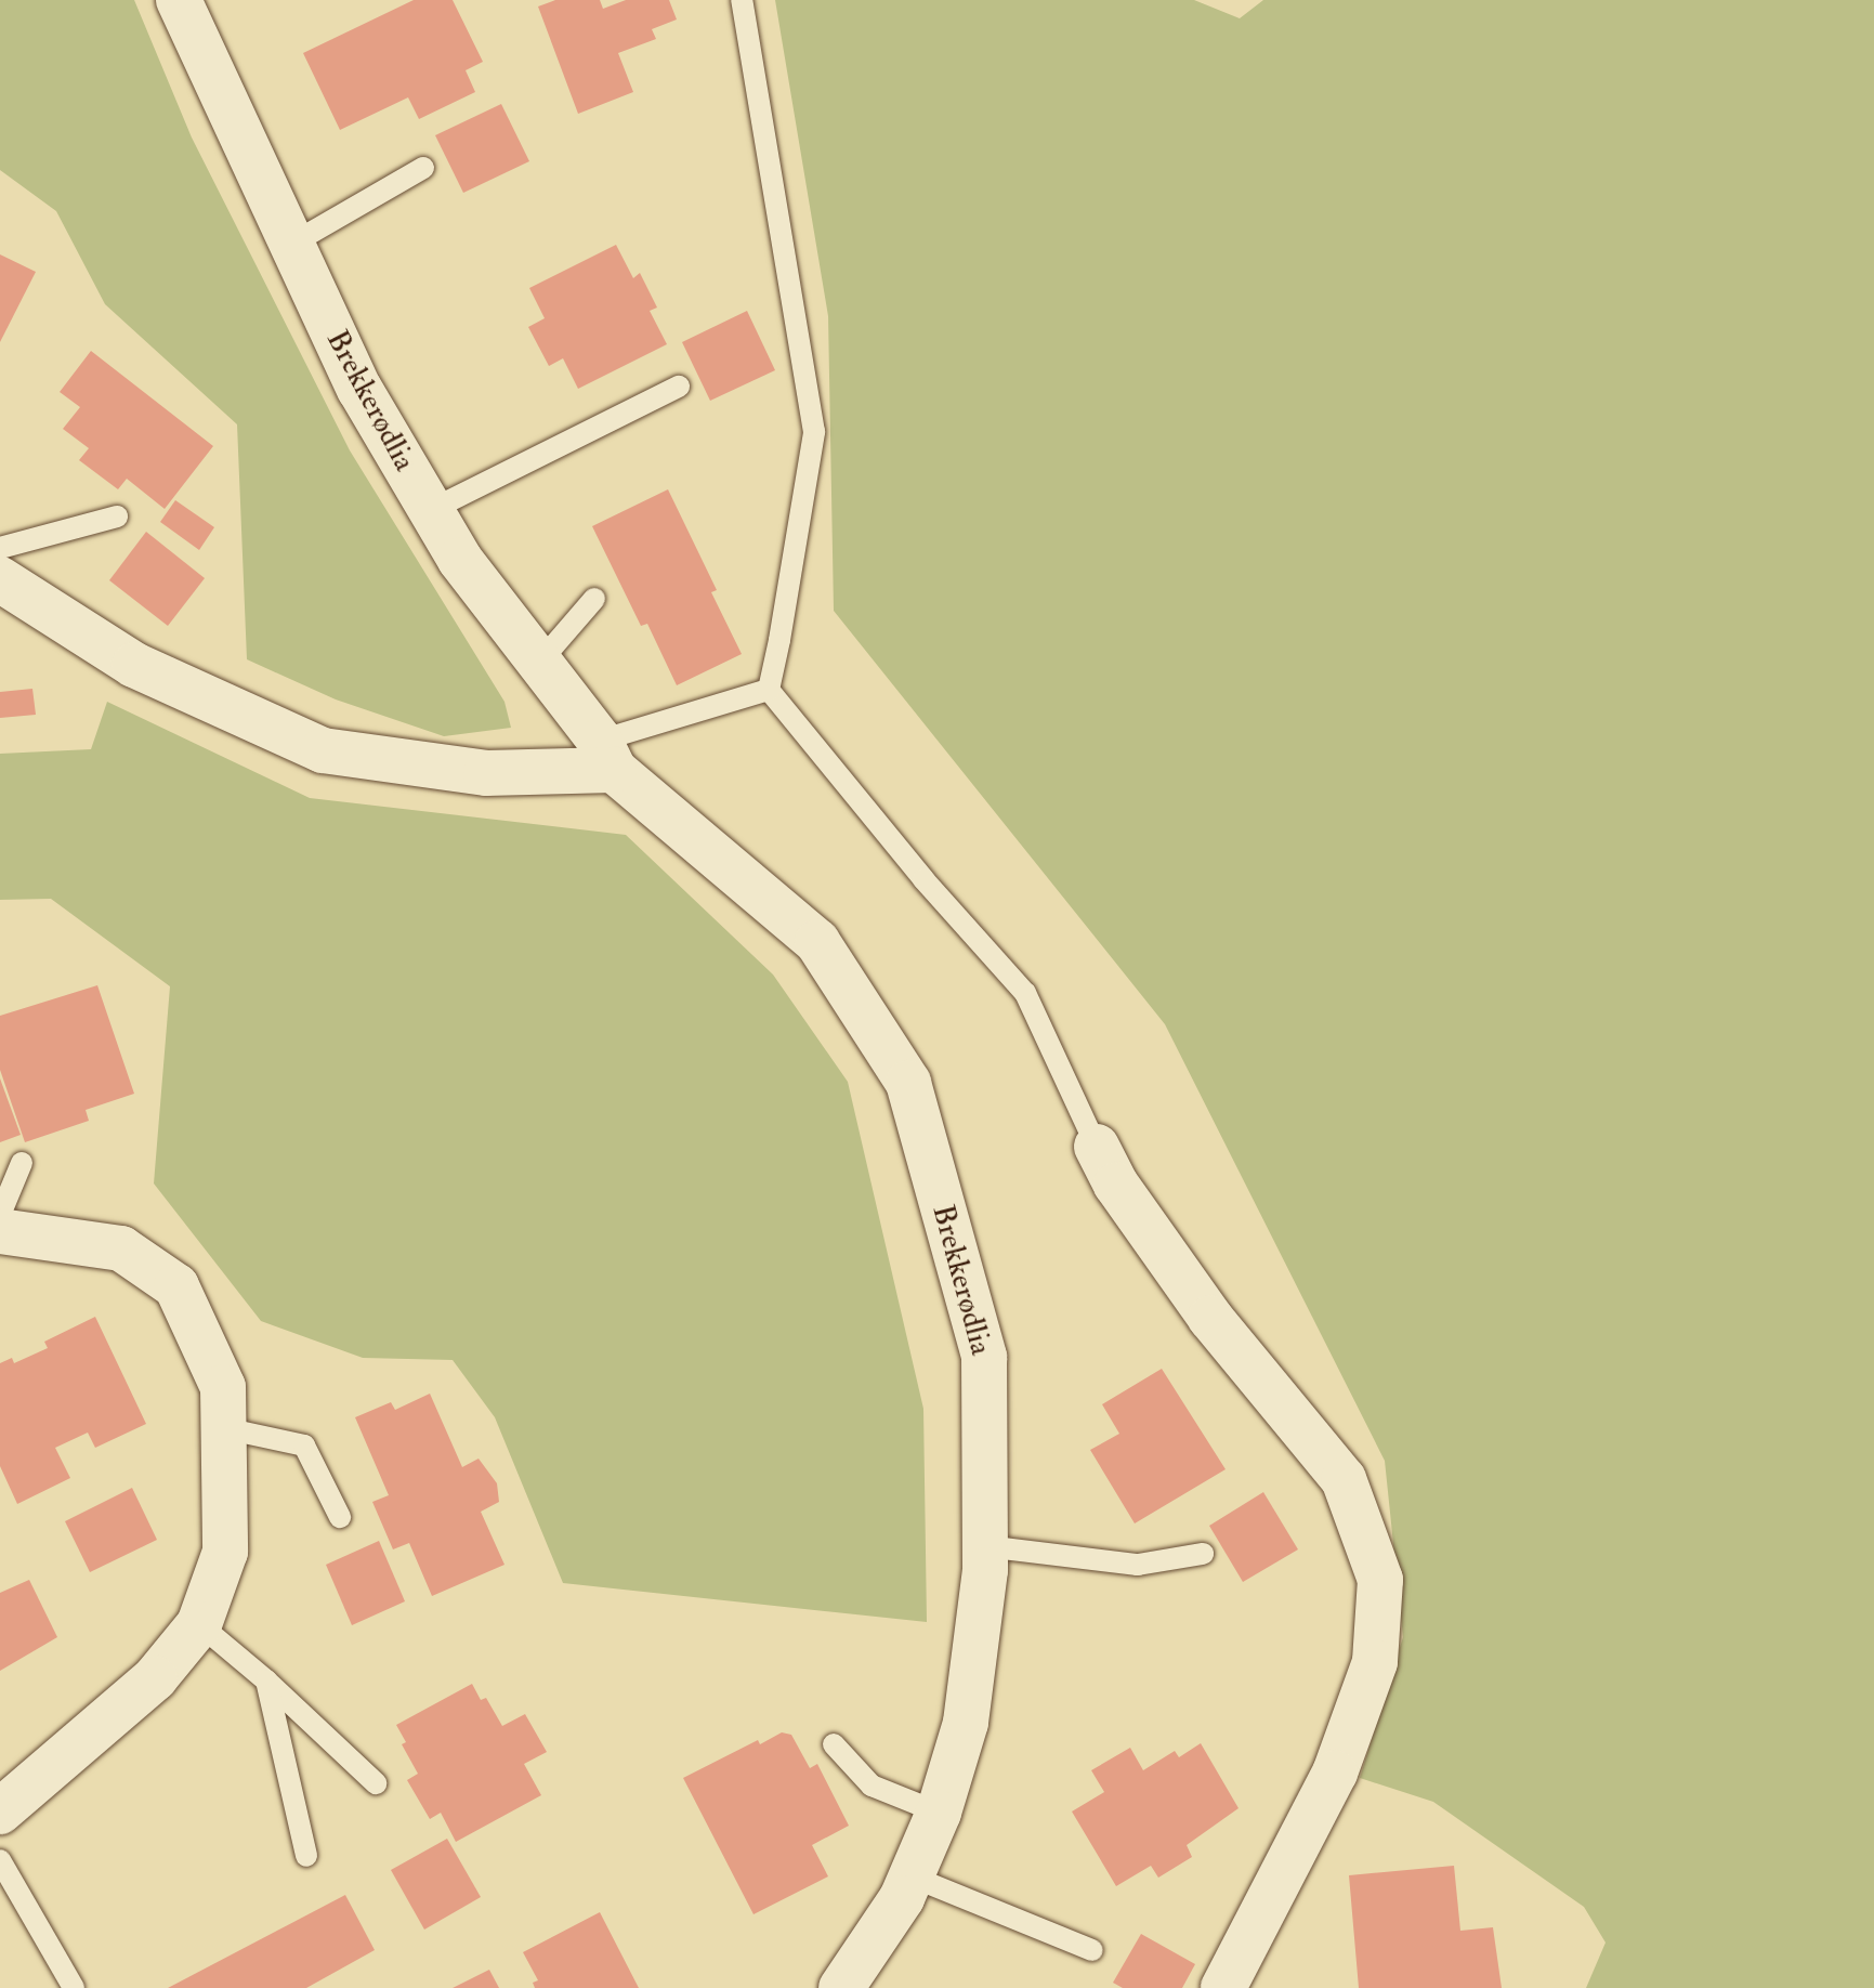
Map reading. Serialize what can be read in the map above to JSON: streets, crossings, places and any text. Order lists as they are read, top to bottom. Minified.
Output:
{"streets":{"street":["Brekkerødlia"]}}
